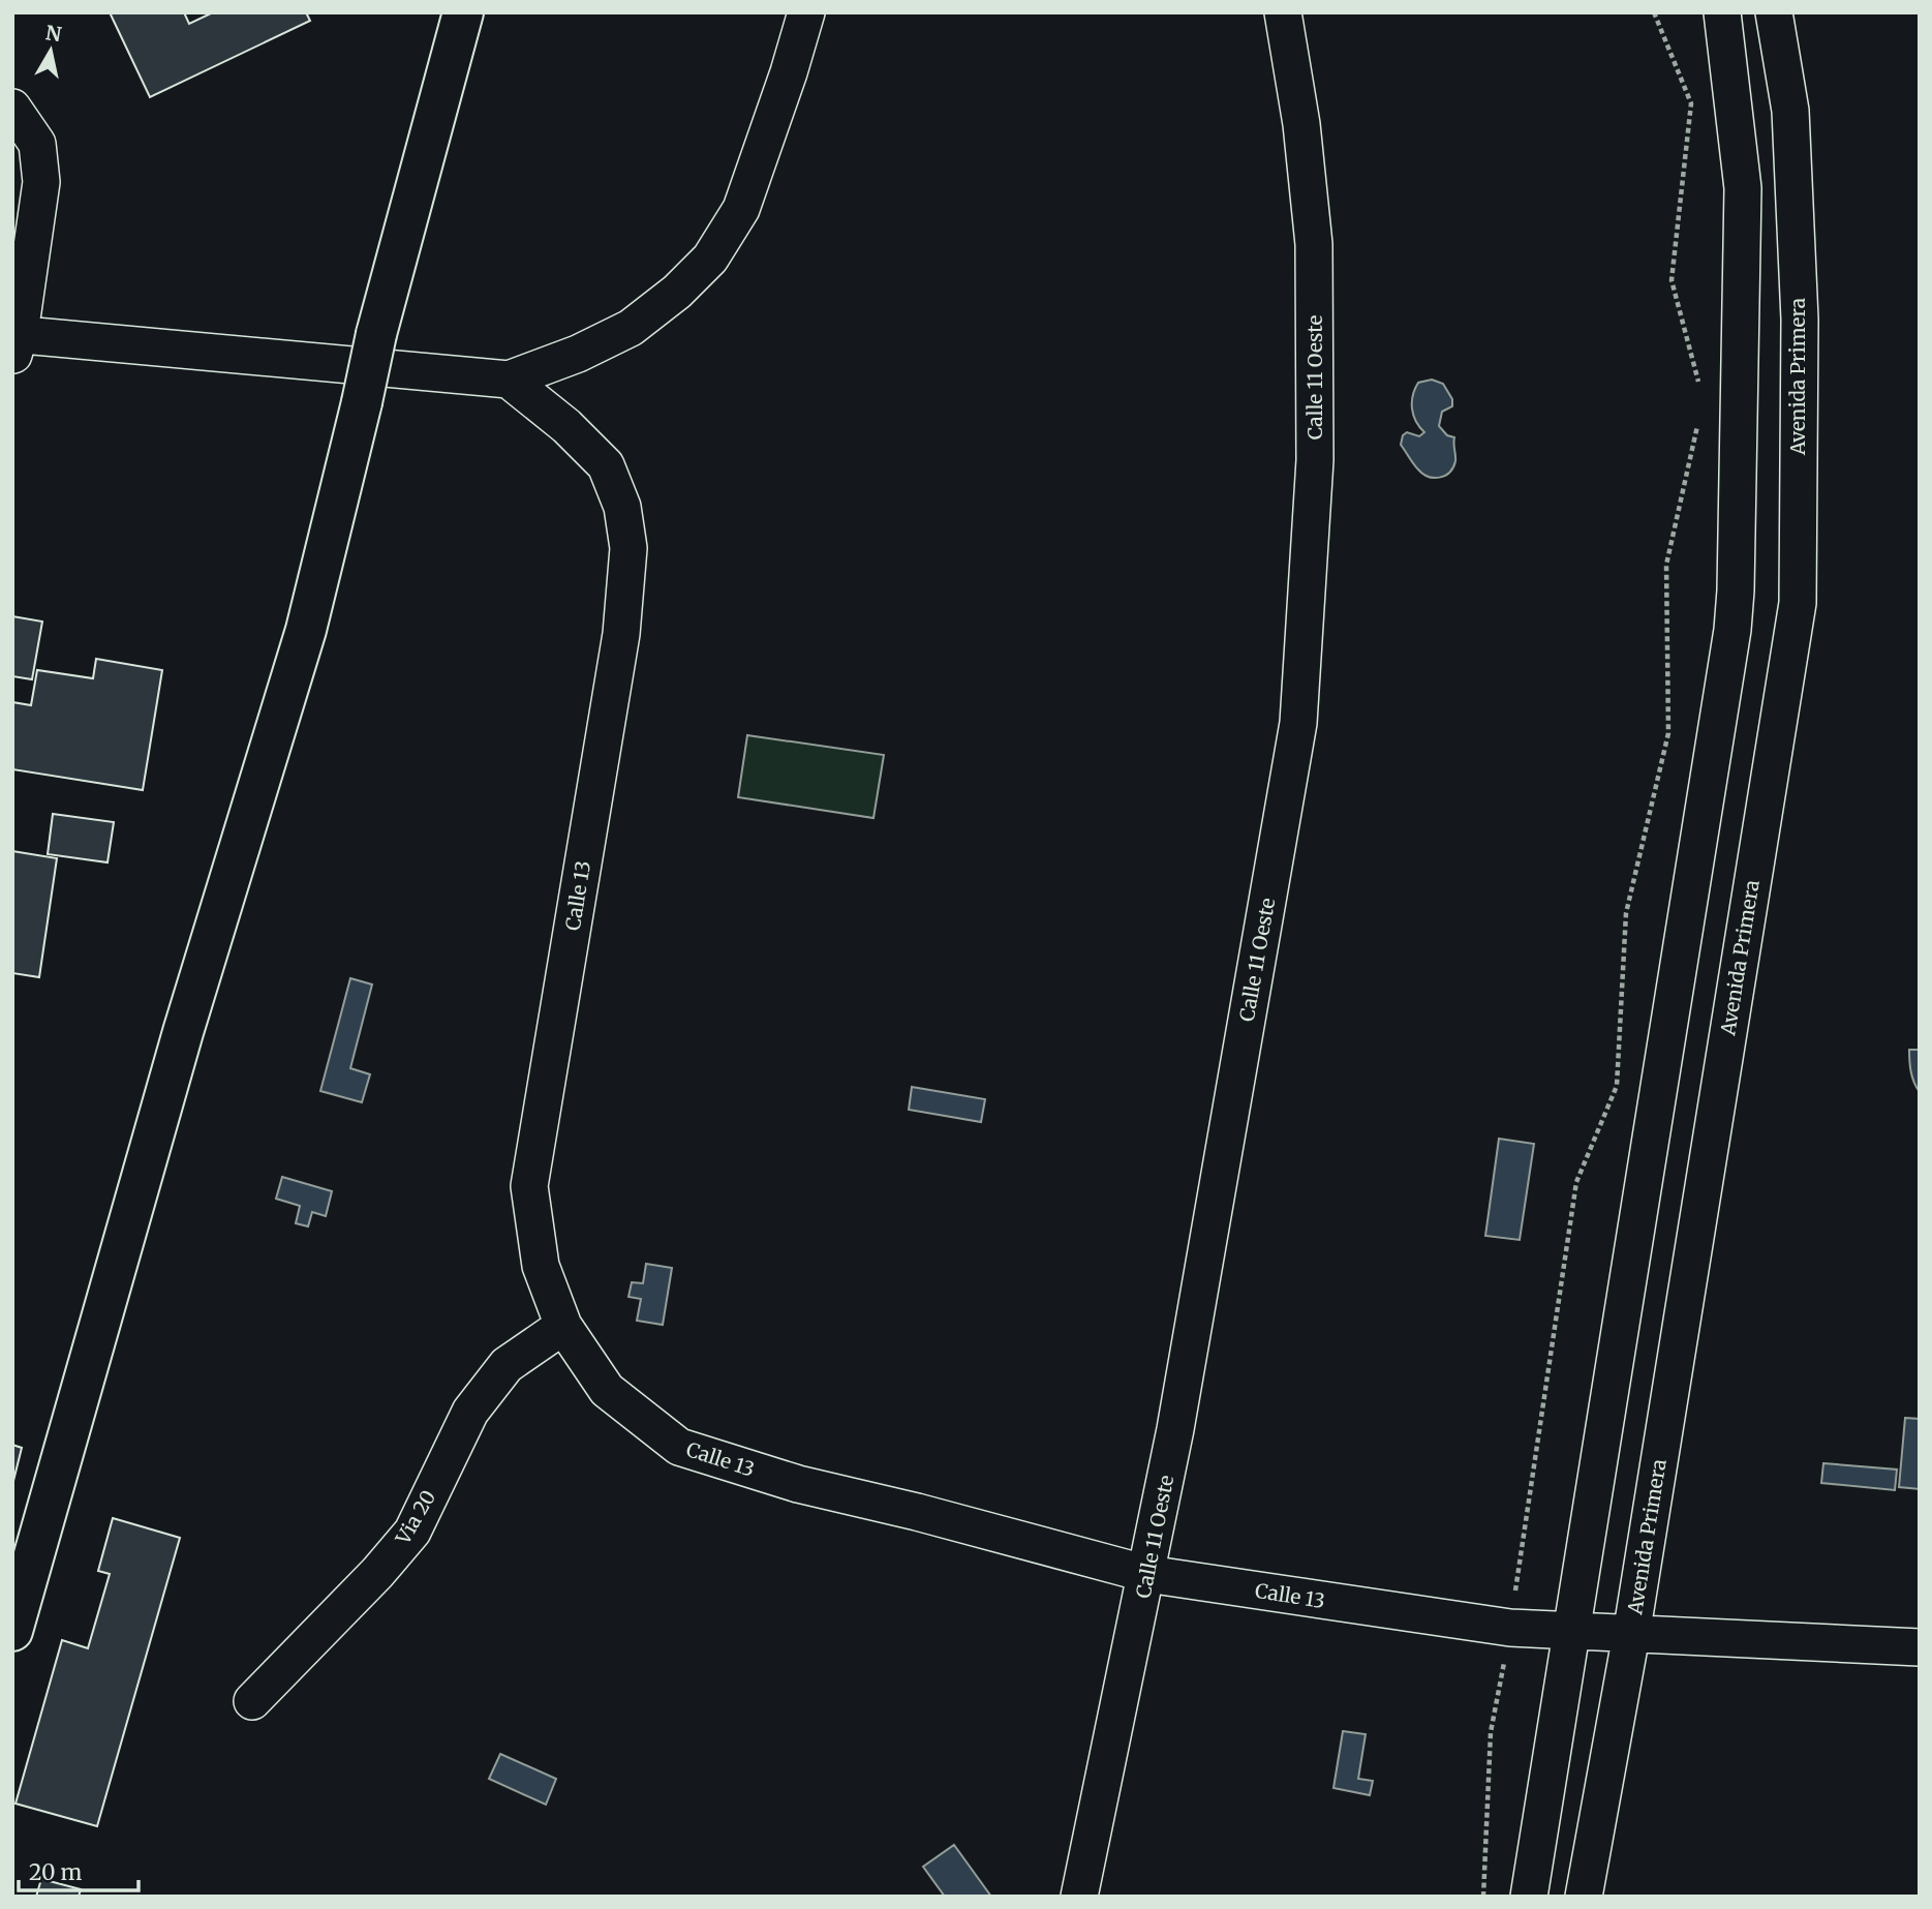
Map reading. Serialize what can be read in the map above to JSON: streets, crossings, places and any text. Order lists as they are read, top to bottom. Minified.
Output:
{"streets":{"street":["Avenida Primera","Calle 11 Oeste","Calle 13","Via 20"]},"crossings":[["Avenida Primera","Calle 13"],["Calle 11 Oeste","Calle 13"],["Calle 13","Via 20"]],"scale_bar":"20 m","north":"top"}
